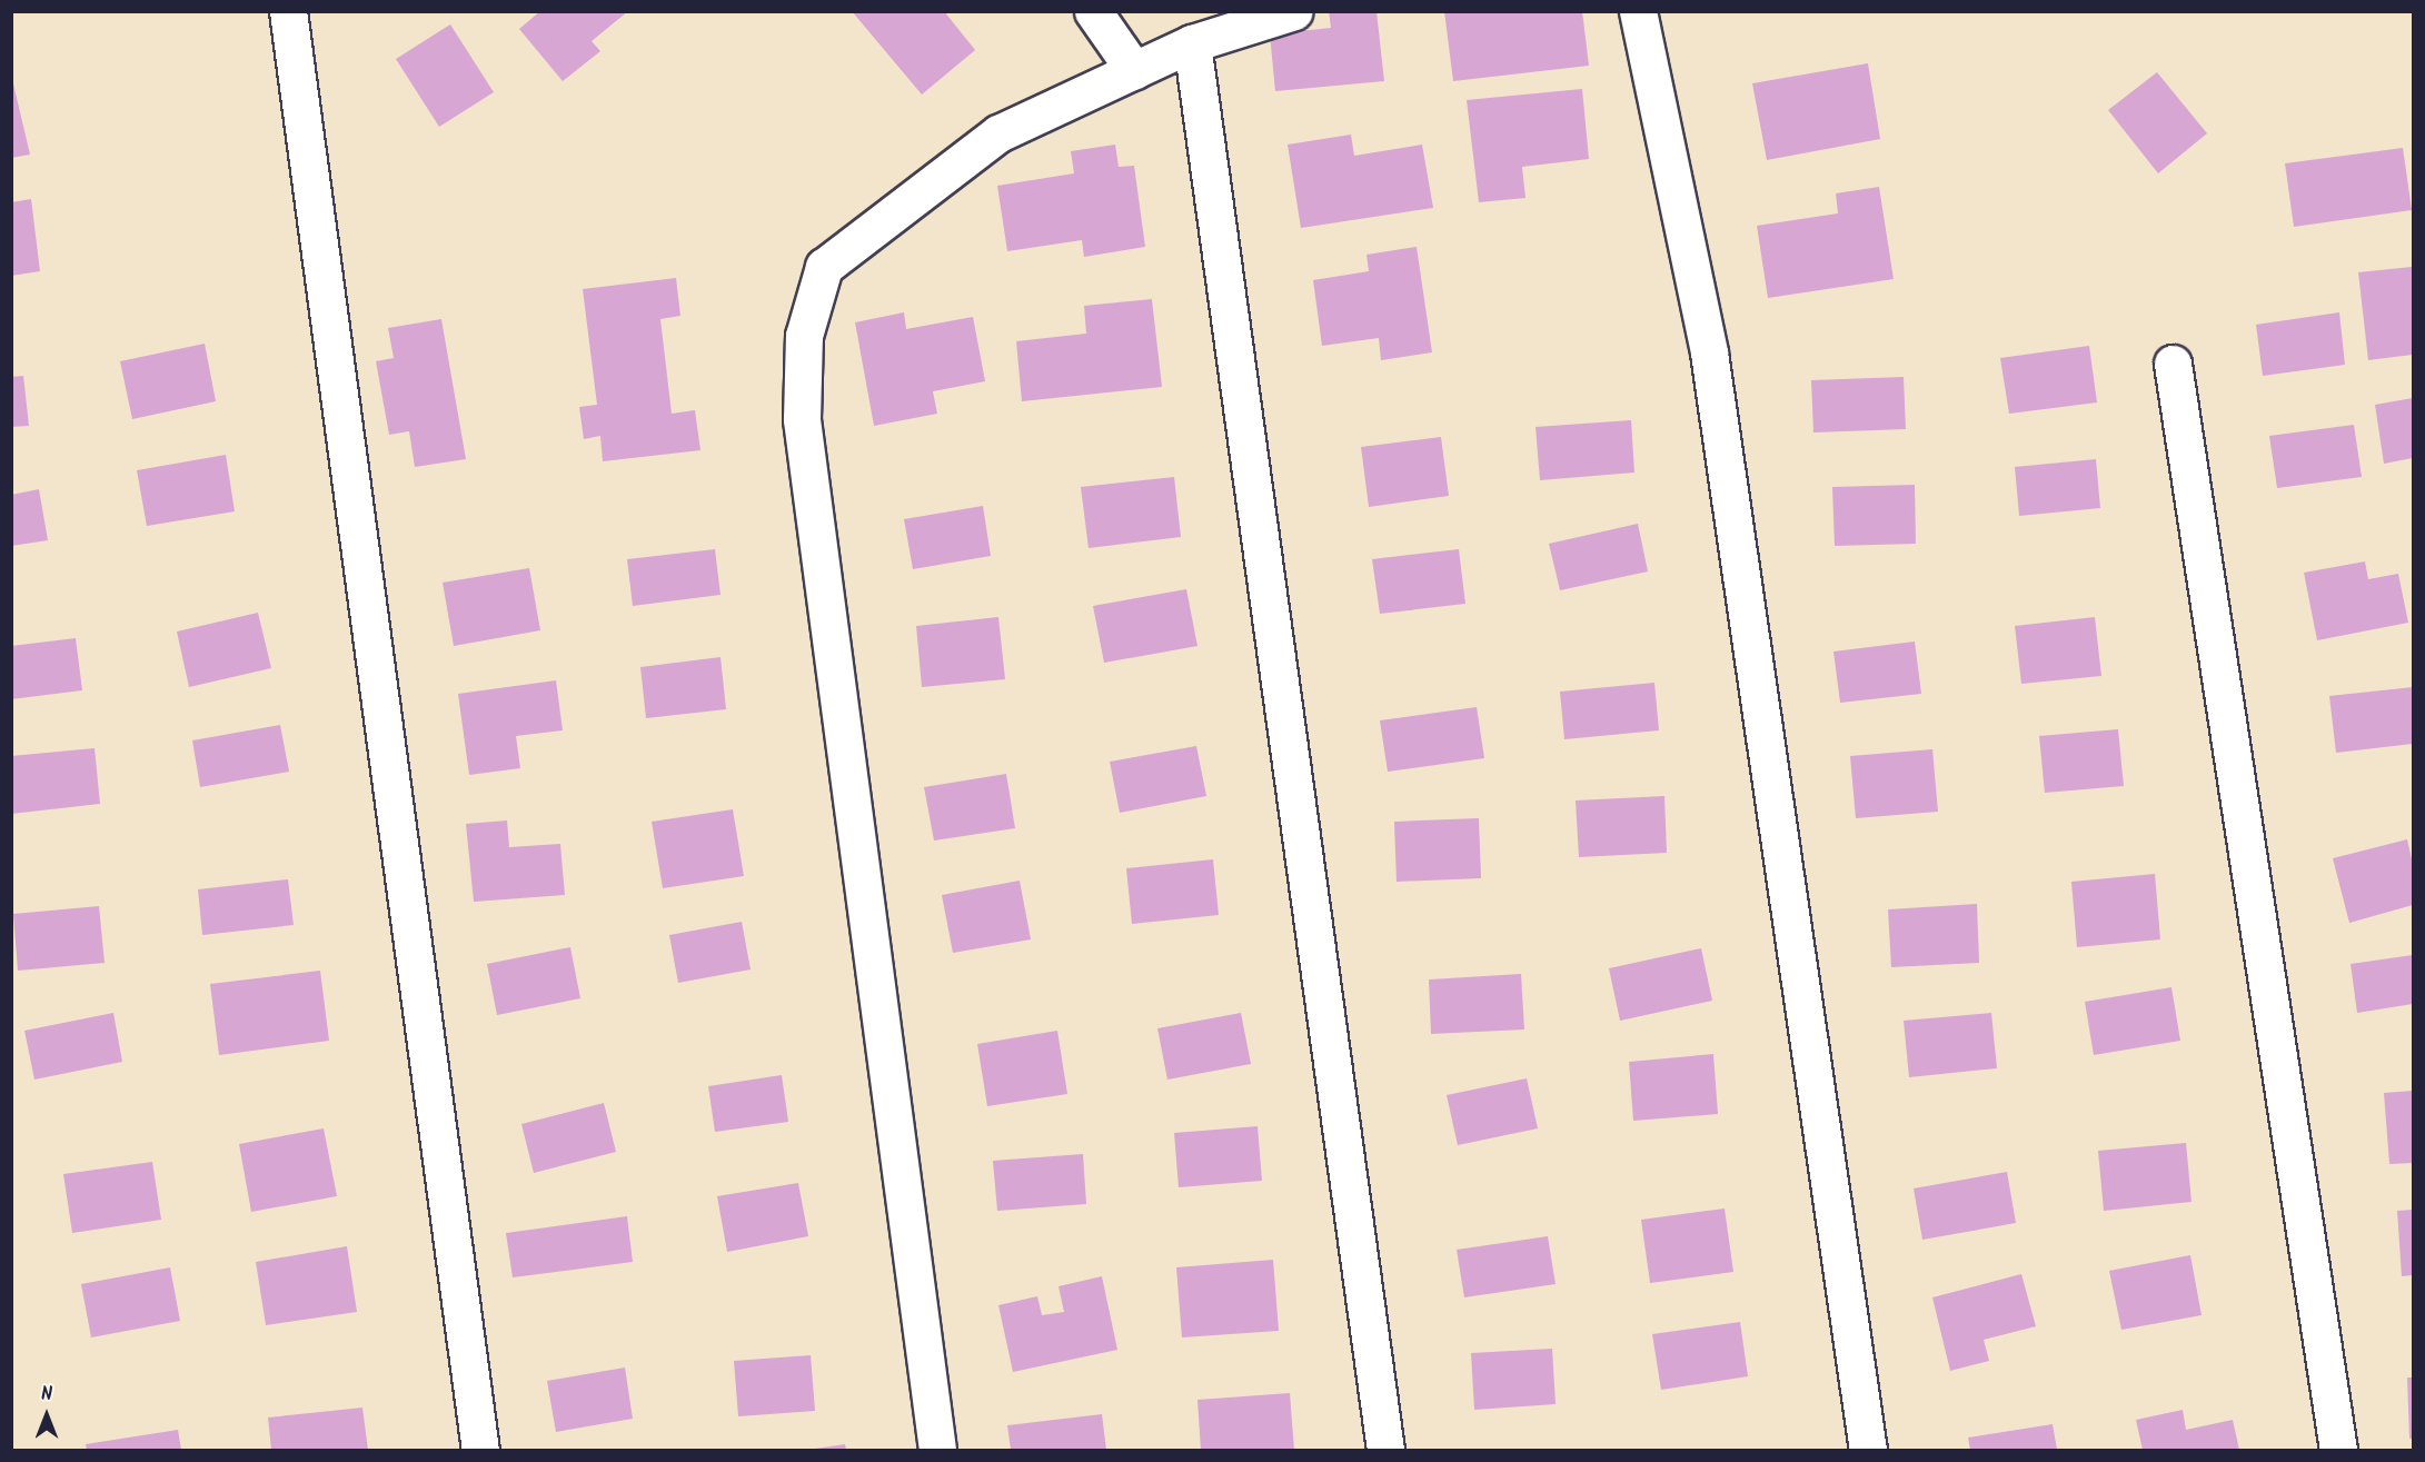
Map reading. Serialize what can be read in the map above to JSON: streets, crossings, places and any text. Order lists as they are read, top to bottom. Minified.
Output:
{"north":"top"}
